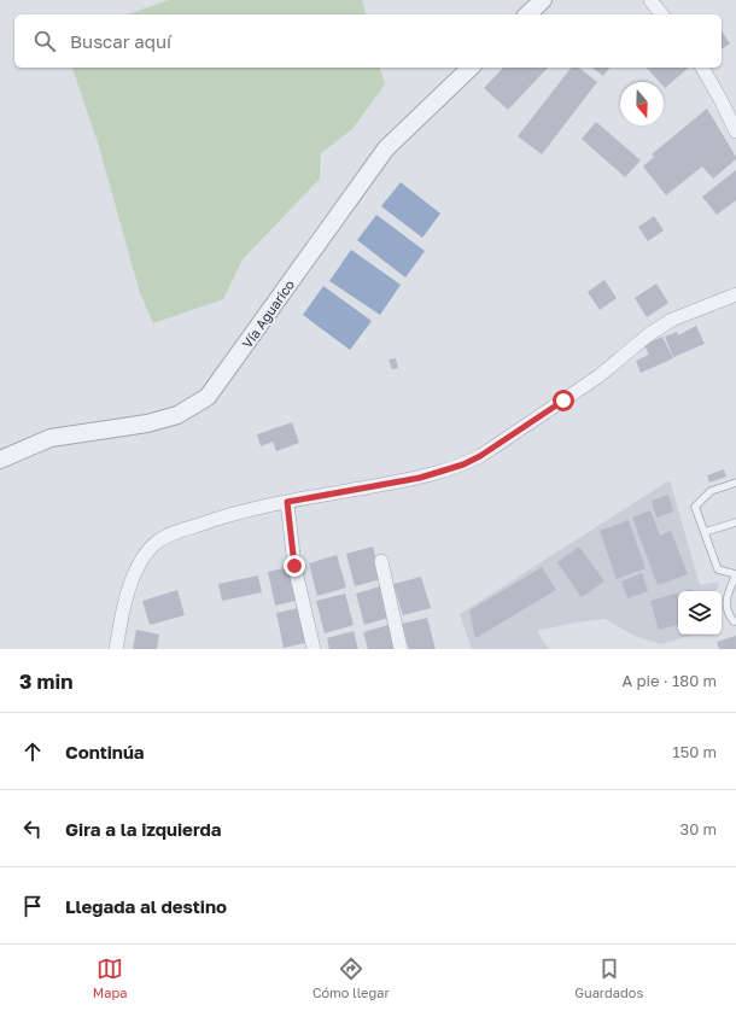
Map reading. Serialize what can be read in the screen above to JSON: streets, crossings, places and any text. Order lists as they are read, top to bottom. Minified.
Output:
{"streets":{"street":["Vía Aguarico"]},"north":"bottom","page":{"search":"Buscar aquí","heading":["3 min","A pie · 180 m"],"list":[["Continúa","150 m"],["Gira a la izquierda","30 m"],"Llegada al destino"],"nav":["Mapa","Cómo llegar","Guardados"]}}
